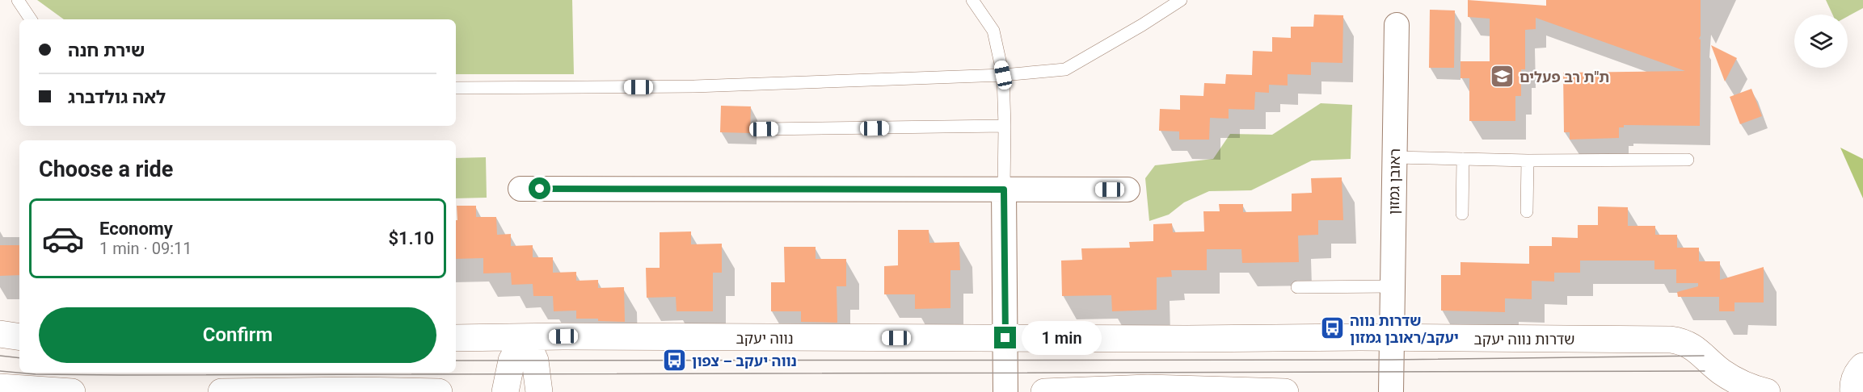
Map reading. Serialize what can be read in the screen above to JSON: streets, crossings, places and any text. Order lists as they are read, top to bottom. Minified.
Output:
{"streets":{"street":["ראובן גמזון","נווה יעקב","שדרות נווה יעקב"]},"crossings":[["ראובן גמזון","שדרות נווה יעקב"],["נווה יעקב","שדרות נווה יעקב"]],"places":{"school or university":["ת\"ת רב פעלים"],"bus stop":["שדרות נווה יעקב/ראובן גמזון","נווה יעקב – צפון"]},"page":{"banner":["שירת חנה","לאה גולדברג"],"heading":"Choose a ride","list":[{"name":"Economy","note":"1 min · 09:11","value":"$1.10"}],"buttons":"Confirm","bubble":"1 min"}}
